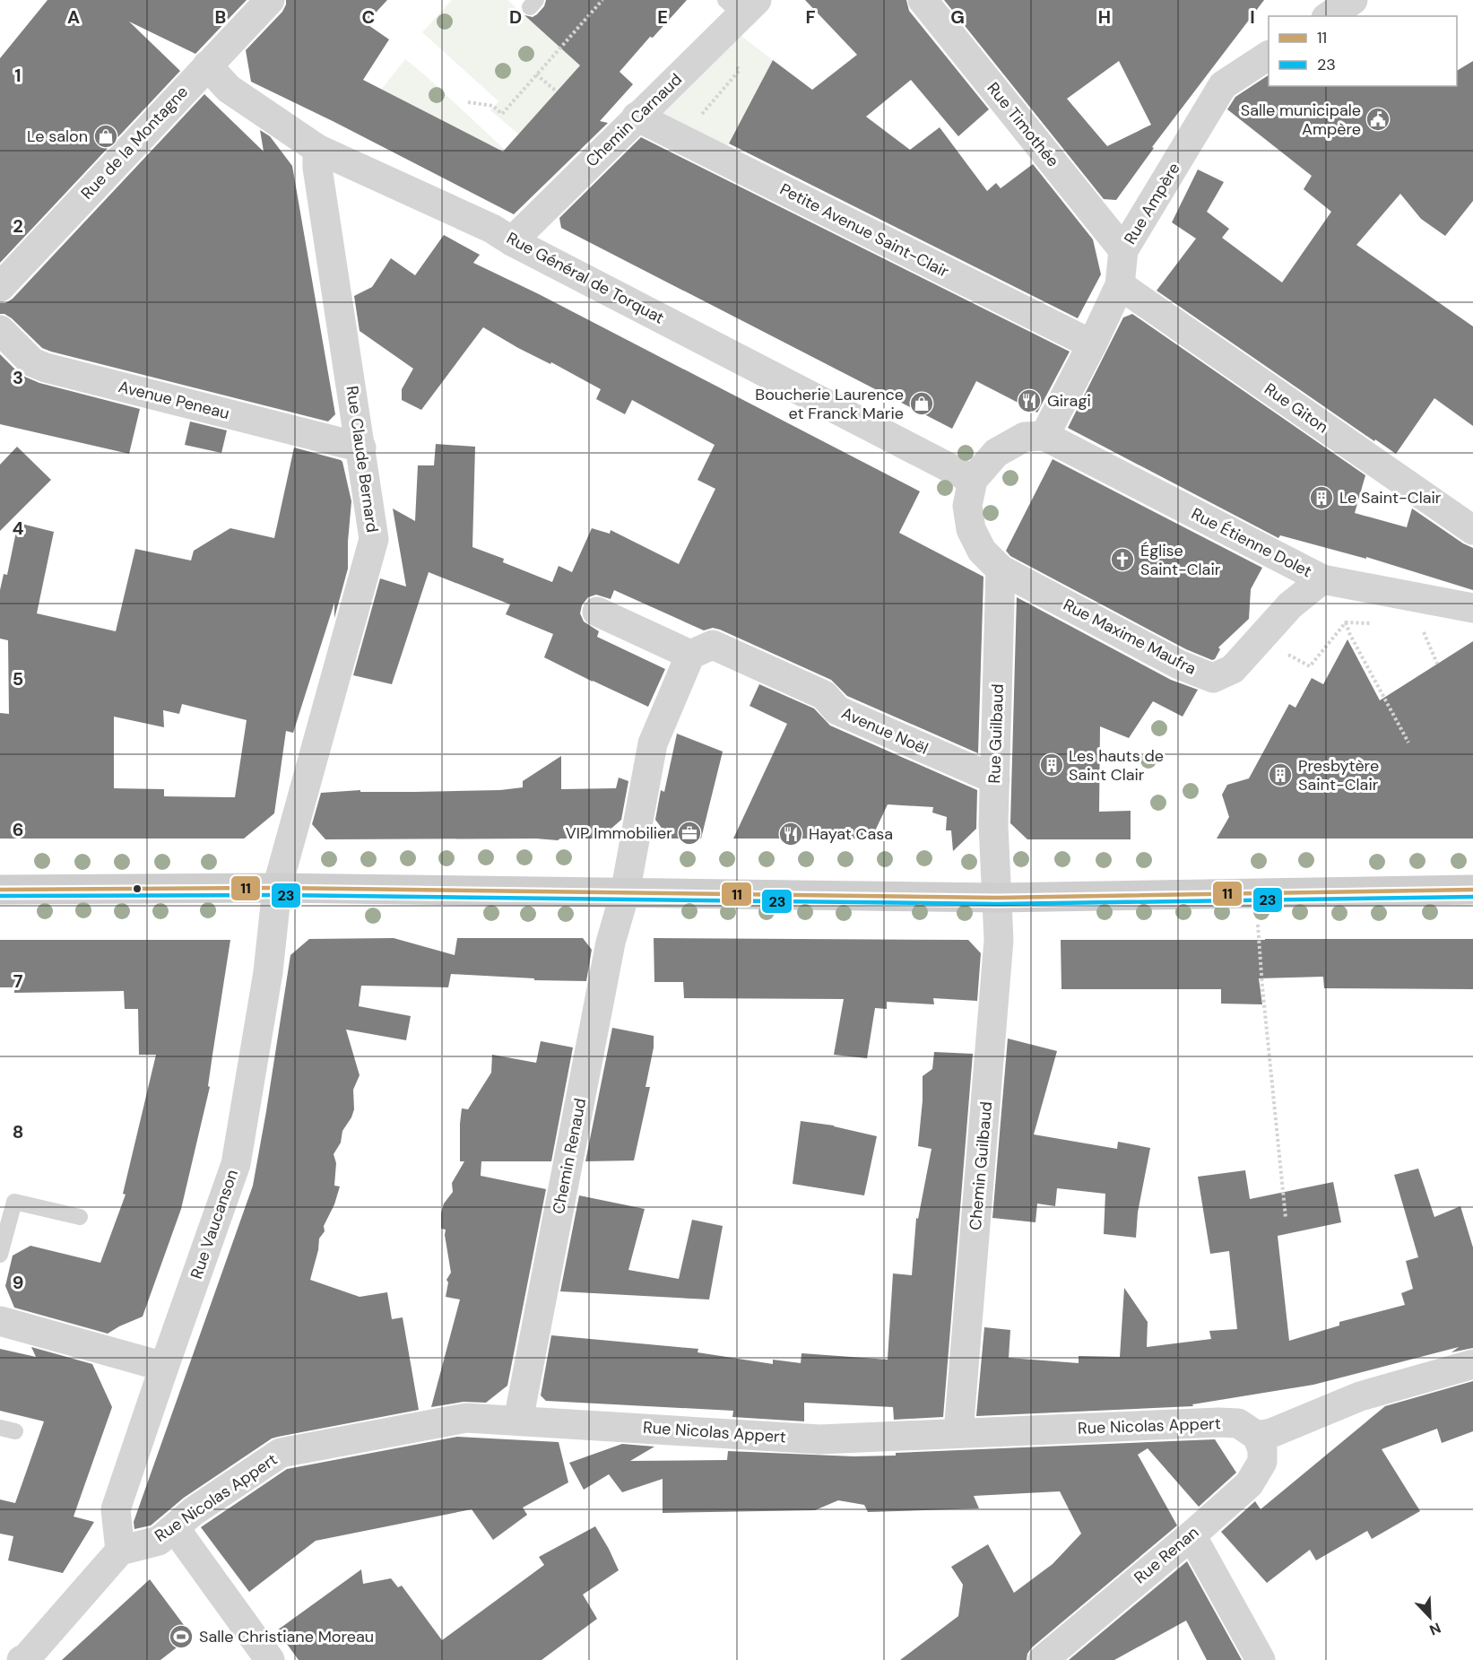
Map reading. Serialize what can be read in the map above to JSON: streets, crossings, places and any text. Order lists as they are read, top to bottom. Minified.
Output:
{"streets":{"street":["Chemin Carnaud","Rue Timothée","Rue de la Montagne","Rue Ampère","Petite Avenue Saint-Clair","Rue Général de Torquat","Avenue Peneau","Rue Giton","Rue Claude Bernard","Rue Étienne Dolet","Rue Maxime Maufra","Avenue Noël","Rue Guilbaud","Chemin Renaud","Chemin Guilbaud","Rue Vaucanson","Rue Nicolas Appert","Rue Renan"]},"crossings":[["Chemin Carnaud","Petite Avenue Saint-Clair"],["Chemin Carnaud","Rue Général de Torquat"],["Rue Timothée","Rue Ampère"],["Rue de la Montagne","Rue Général de Torquat"],["Rue Ampère","Petite Avenue Saint-Clair"],["Rue Ampère","Rue Giton"],["Rue Ampère","Rue Étienne Dolet"],["Rue Général de Torquat","Rue Claude Bernard"],["Avenue Peneau","Rue Claude Bernard"],["Rue Claude Bernard","Rue Vaucanson"],["Rue Étienne Dolet","Rue Maxime Maufra"],["Rue Maxime Maufra","Rue Guilbaud"],["Avenue Noël","Rue Guilbaud"],["Rue Guilbaud","Chemin Guilbaud"],["Chemin Renaud","Rue Nicolas Appert"],["Chemin Guilbaud","Rue Nicolas Appert"],["Rue Vaucanson","Rue Nicolas Appert"],["Rue Nicolas Appert","Rue Renan"]],"places":{"public building":["Salle municipale Ampère"],"shop":["Le salon","Boucherie Laurence et Franck Marie"],"restaurant":["Giragi","Hayat Casa"],"building":["Le Saint-Clair","Les hauts de Saint Clair","Presbytère Saint-Clair"],"church":["Église Saint-Clair"],"office":["VIP Immobilier"],"sports":["Salle Christiane Moreau"]},"lines":["transit line 11","transit line 23"],"legend":["11","23"],"north":"bottom right","grid":{"columns":["A","B","C","D","E","F","G","H","I"],"rows":["1","2","3","4","5","6","7","8","9"]}}
